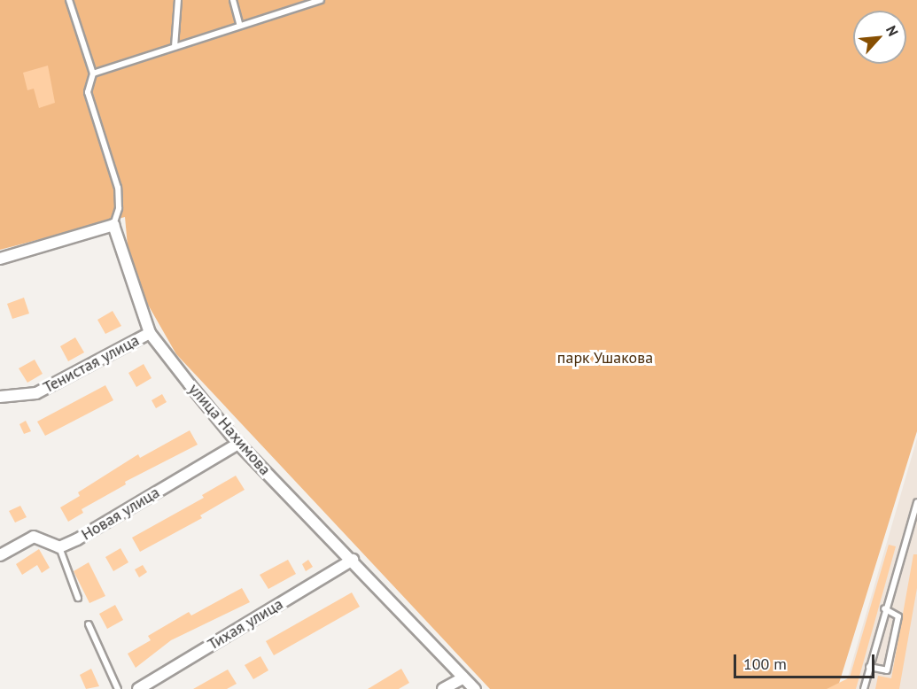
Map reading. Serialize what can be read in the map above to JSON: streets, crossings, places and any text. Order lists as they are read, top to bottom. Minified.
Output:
{"streets":{"street":["Тенистая улица","улица Нахимова","Новая улица","Тихая улица"]},"crossings":[["Тенистая улица","улица Нахимова"],["улица Нахимова","Новая улица"],["улица Нахимова","Тихая улица"]],"parks":["парк Ушакова"],"scale_bar":"100 m","north":"top right"}
